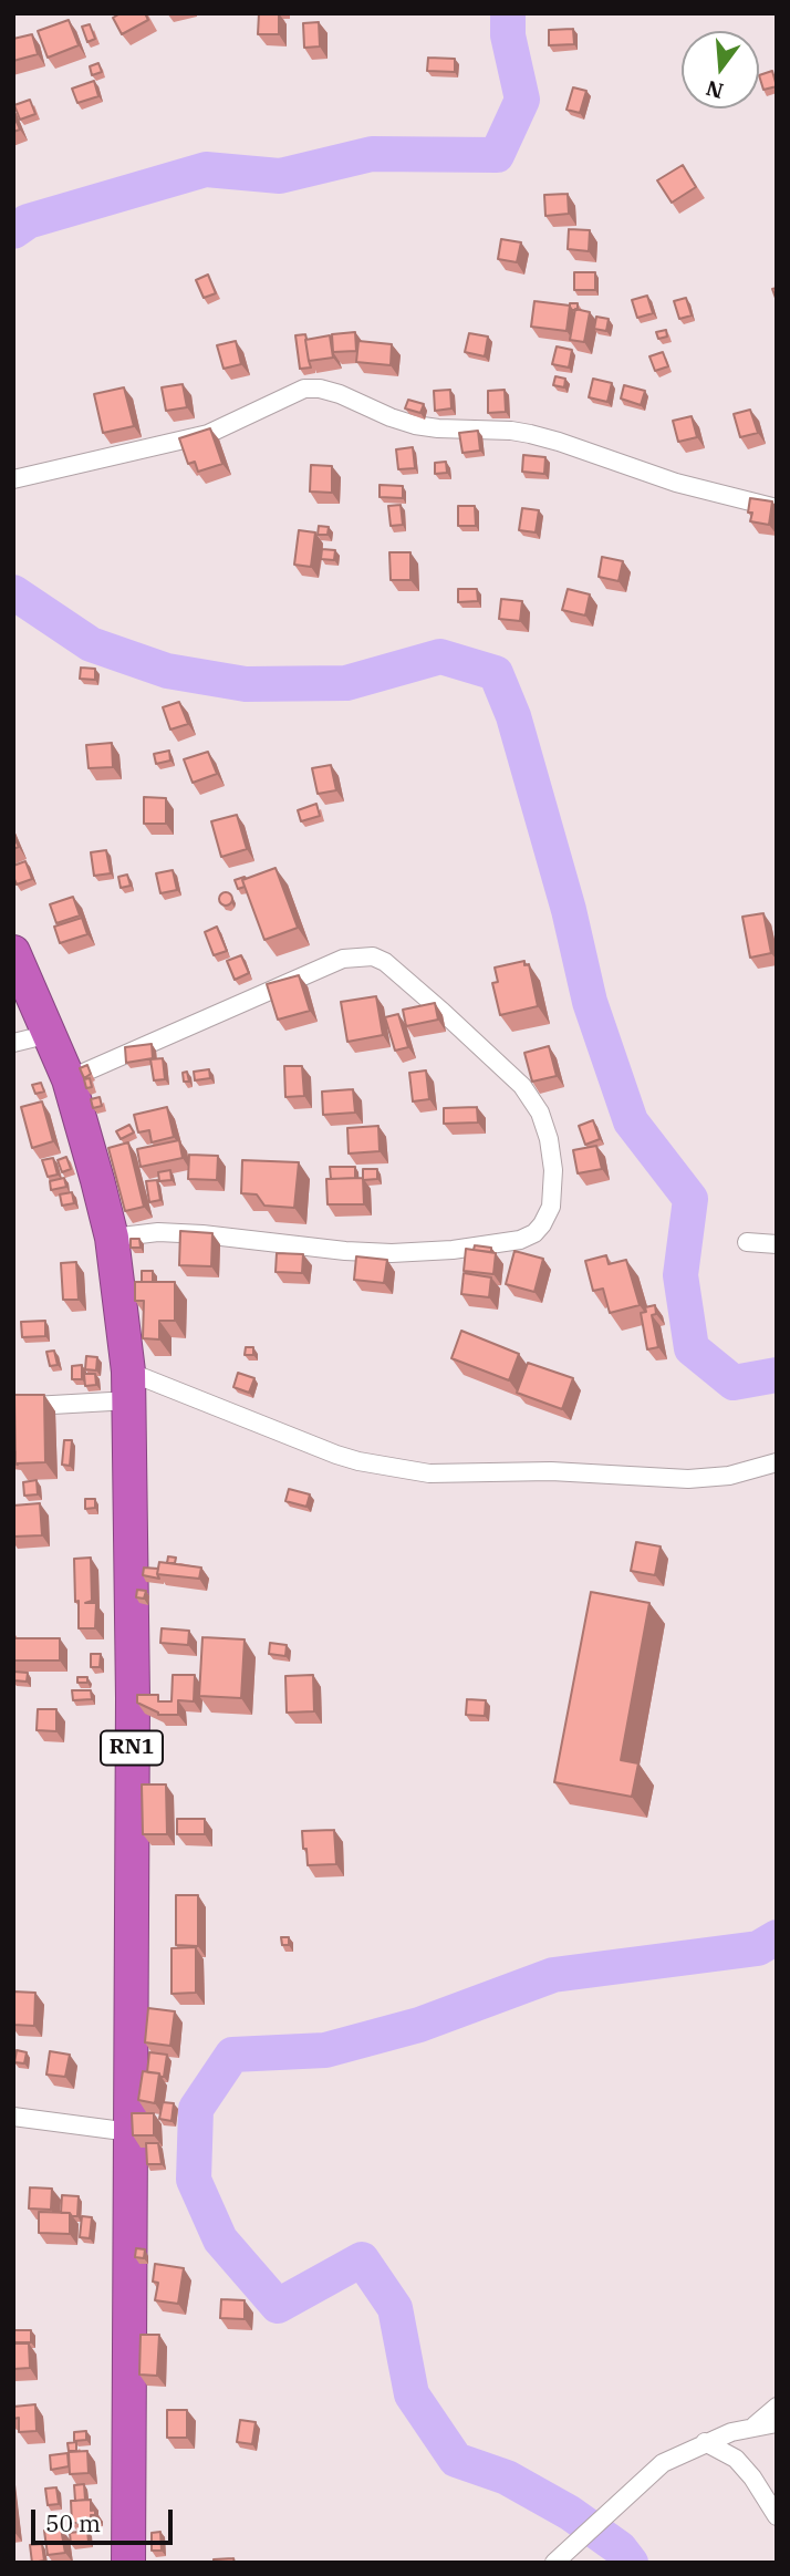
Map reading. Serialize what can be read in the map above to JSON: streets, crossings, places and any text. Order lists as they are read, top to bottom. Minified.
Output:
{"streets":{"highway":["RN1"]},"scale_bar":"50 m","north":"bottom"}
